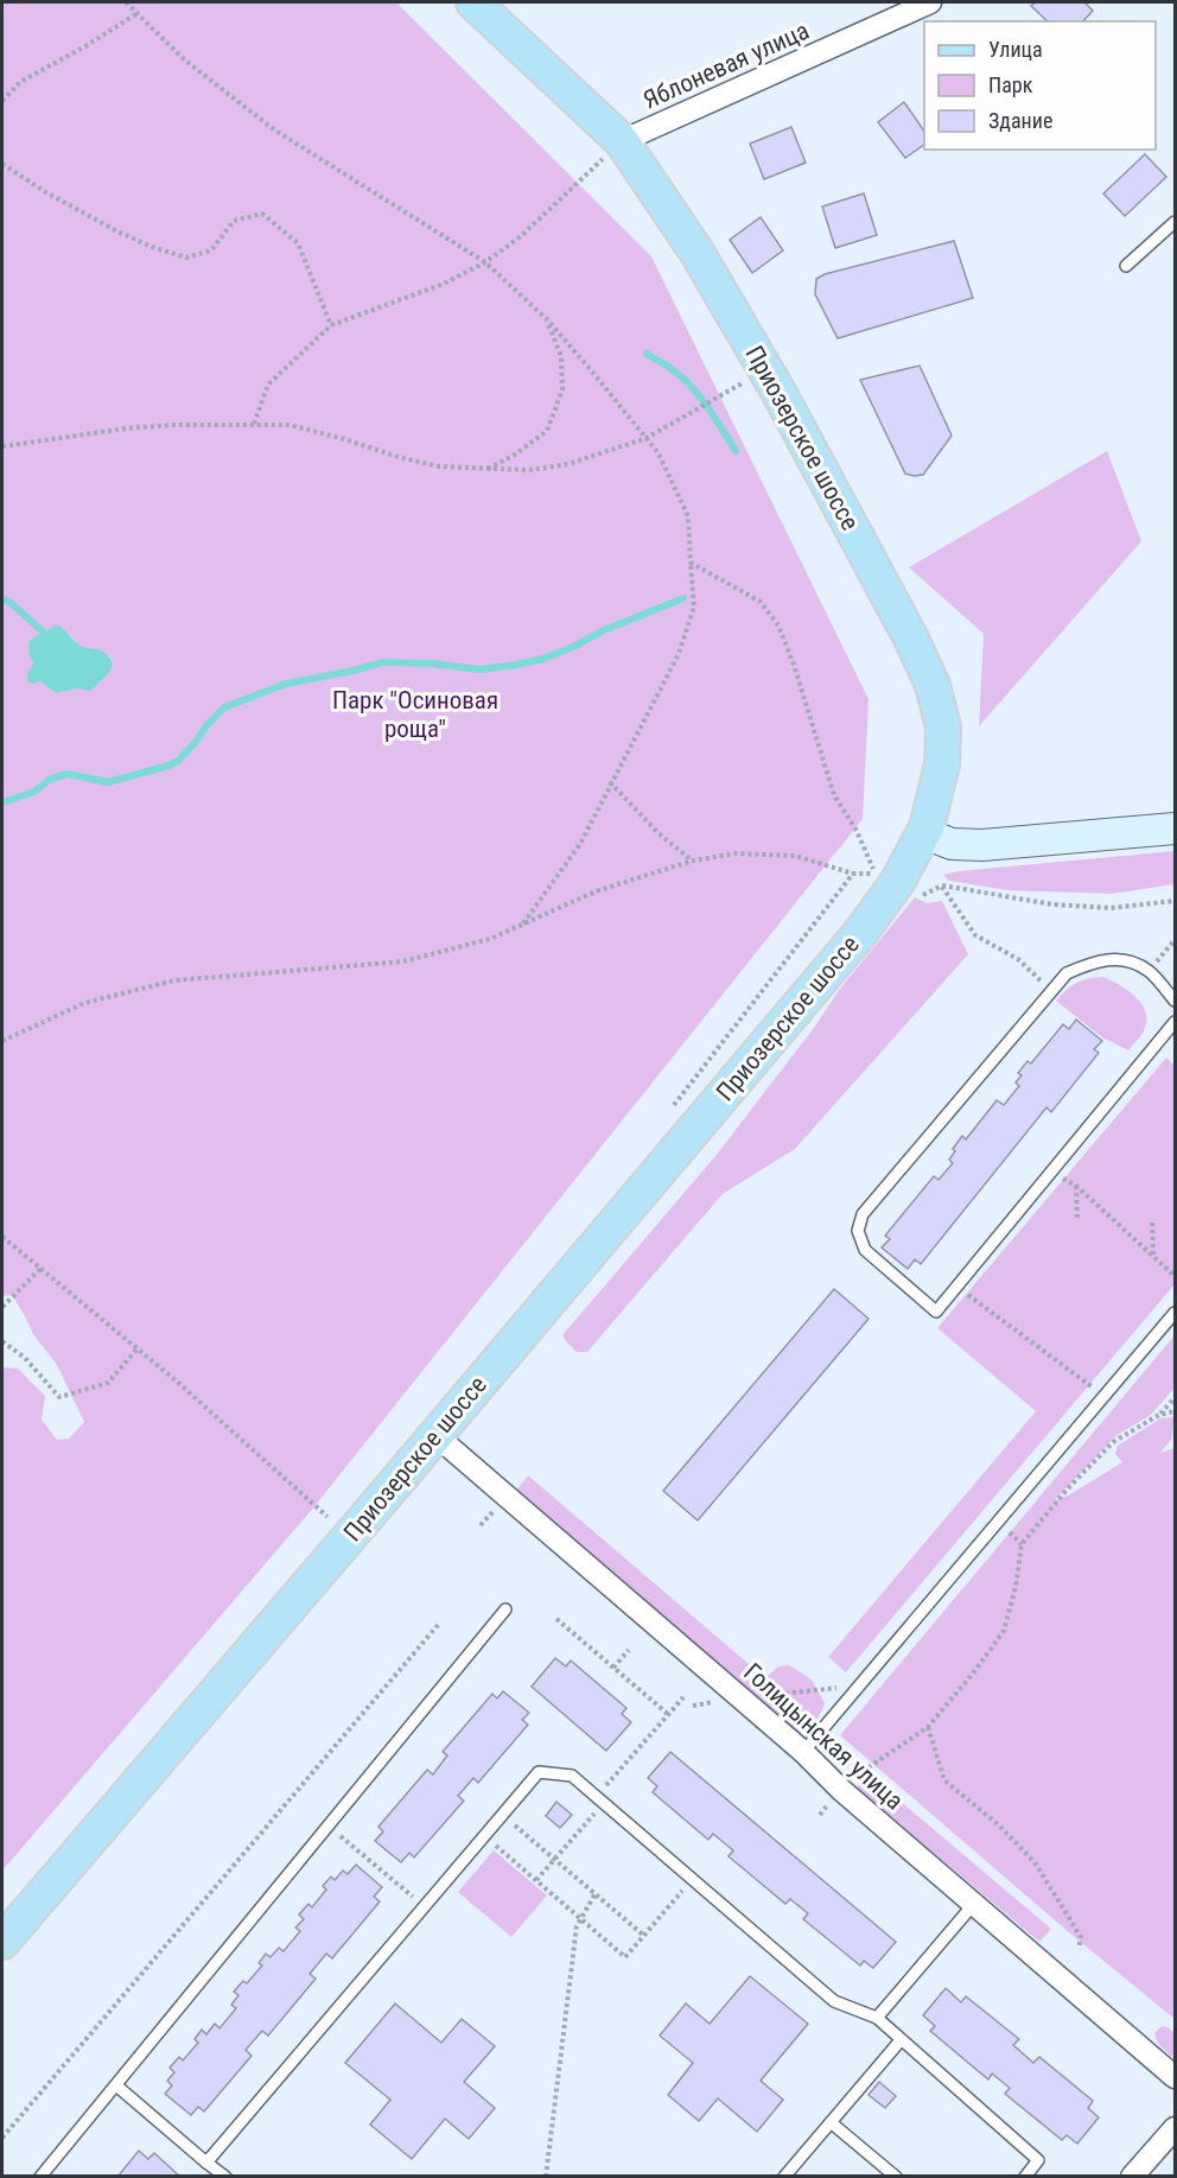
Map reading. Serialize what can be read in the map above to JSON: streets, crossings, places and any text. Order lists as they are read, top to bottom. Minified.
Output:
{"streets":{"main road":["Приозерское шоссе"],"street":["Яблоневая улица","Голицынская улица"]},"crossings":[["Яблоневая улица","Приозерское шоссе"],["Приозерское шоссе","Голицынская улица"]],"parks":["Парк \"Осиновая роща\""],"legend":["Улица","Парк","Здание"]}
